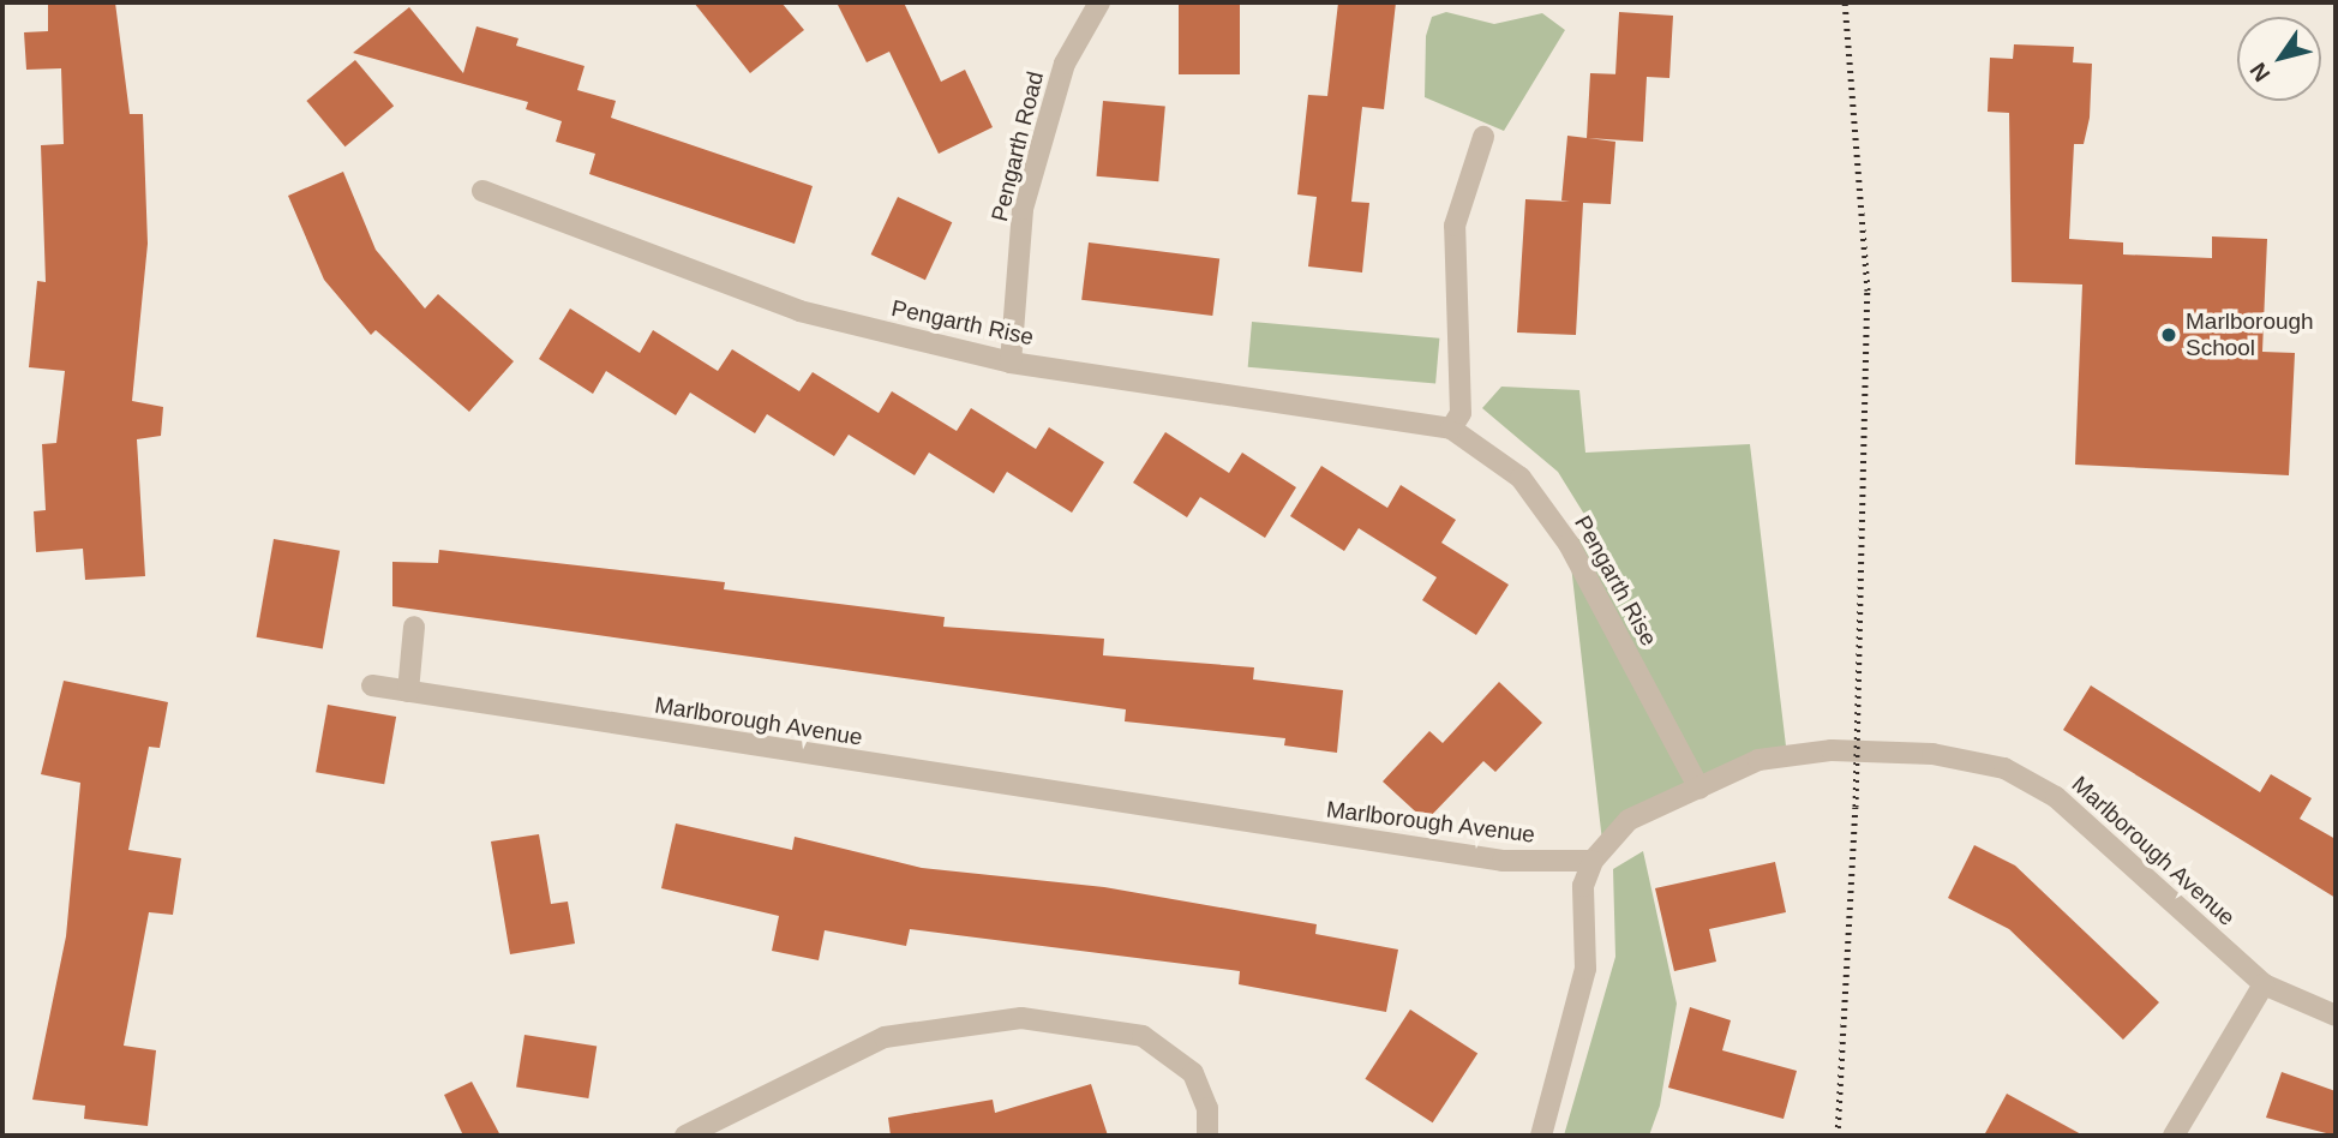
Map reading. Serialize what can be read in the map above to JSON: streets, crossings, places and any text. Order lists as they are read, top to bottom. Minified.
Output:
{"streets":{"street":["Pengarth Road","Pengarth Rise","Marlborough Avenue"]},"crossings":[["Pengarth Road","Pengarth Rise"],["Pengarth Rise","Marlborough Avenue"]],"places":["Marlborough School"],"north":"bottom left"}
